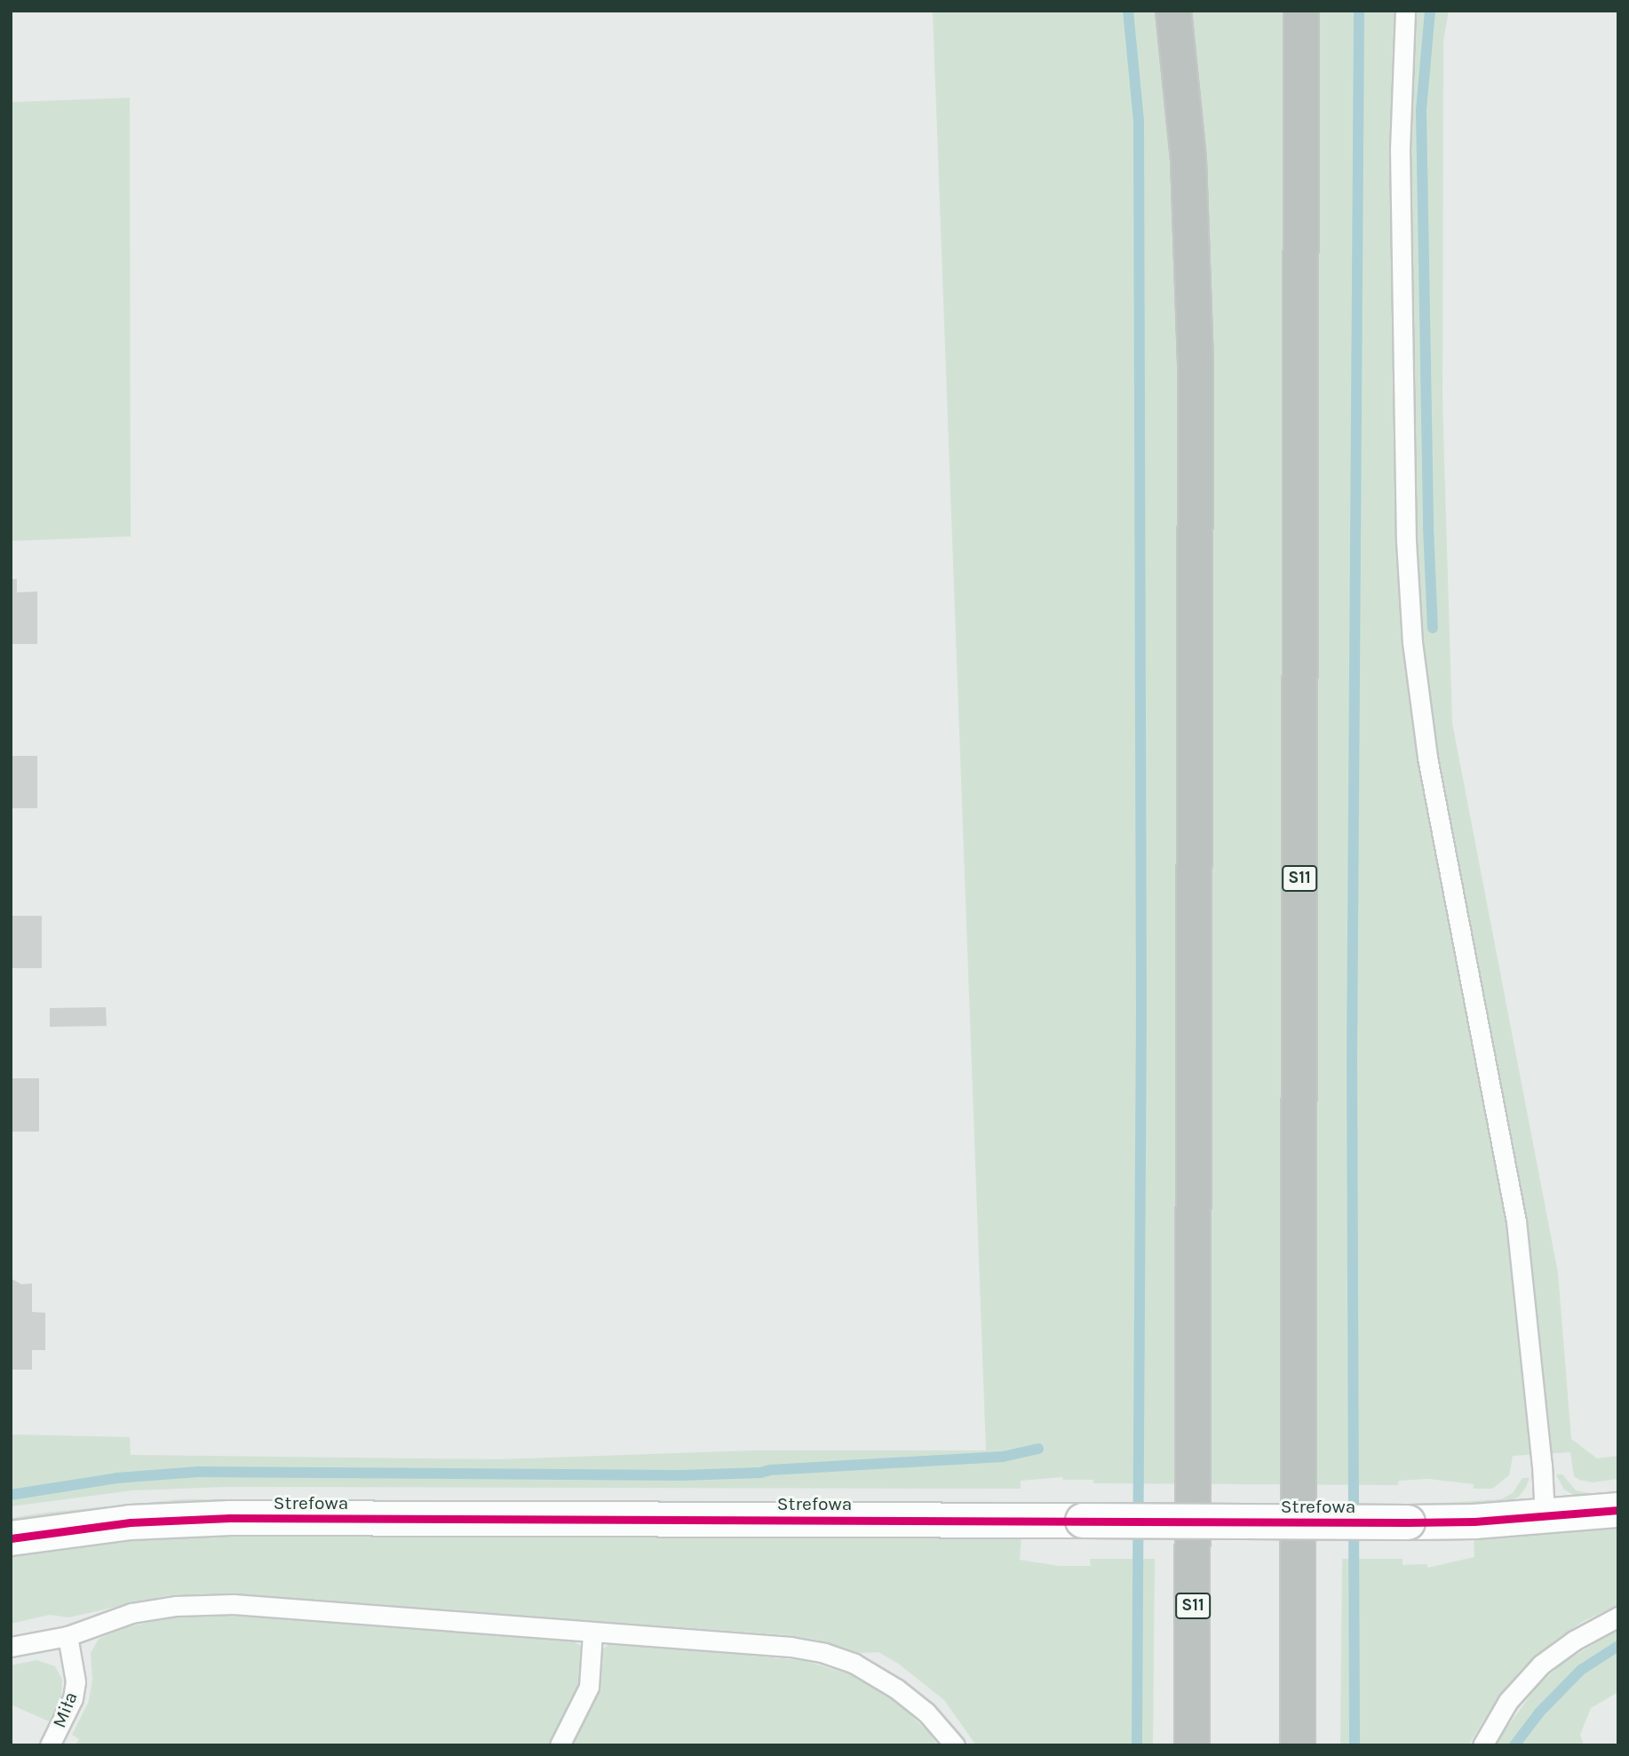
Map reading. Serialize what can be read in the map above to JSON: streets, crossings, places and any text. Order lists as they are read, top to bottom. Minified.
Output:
{"streets":{"highway":["S11"],"street":["Strefowa"],"lane":["Miła"]}}
